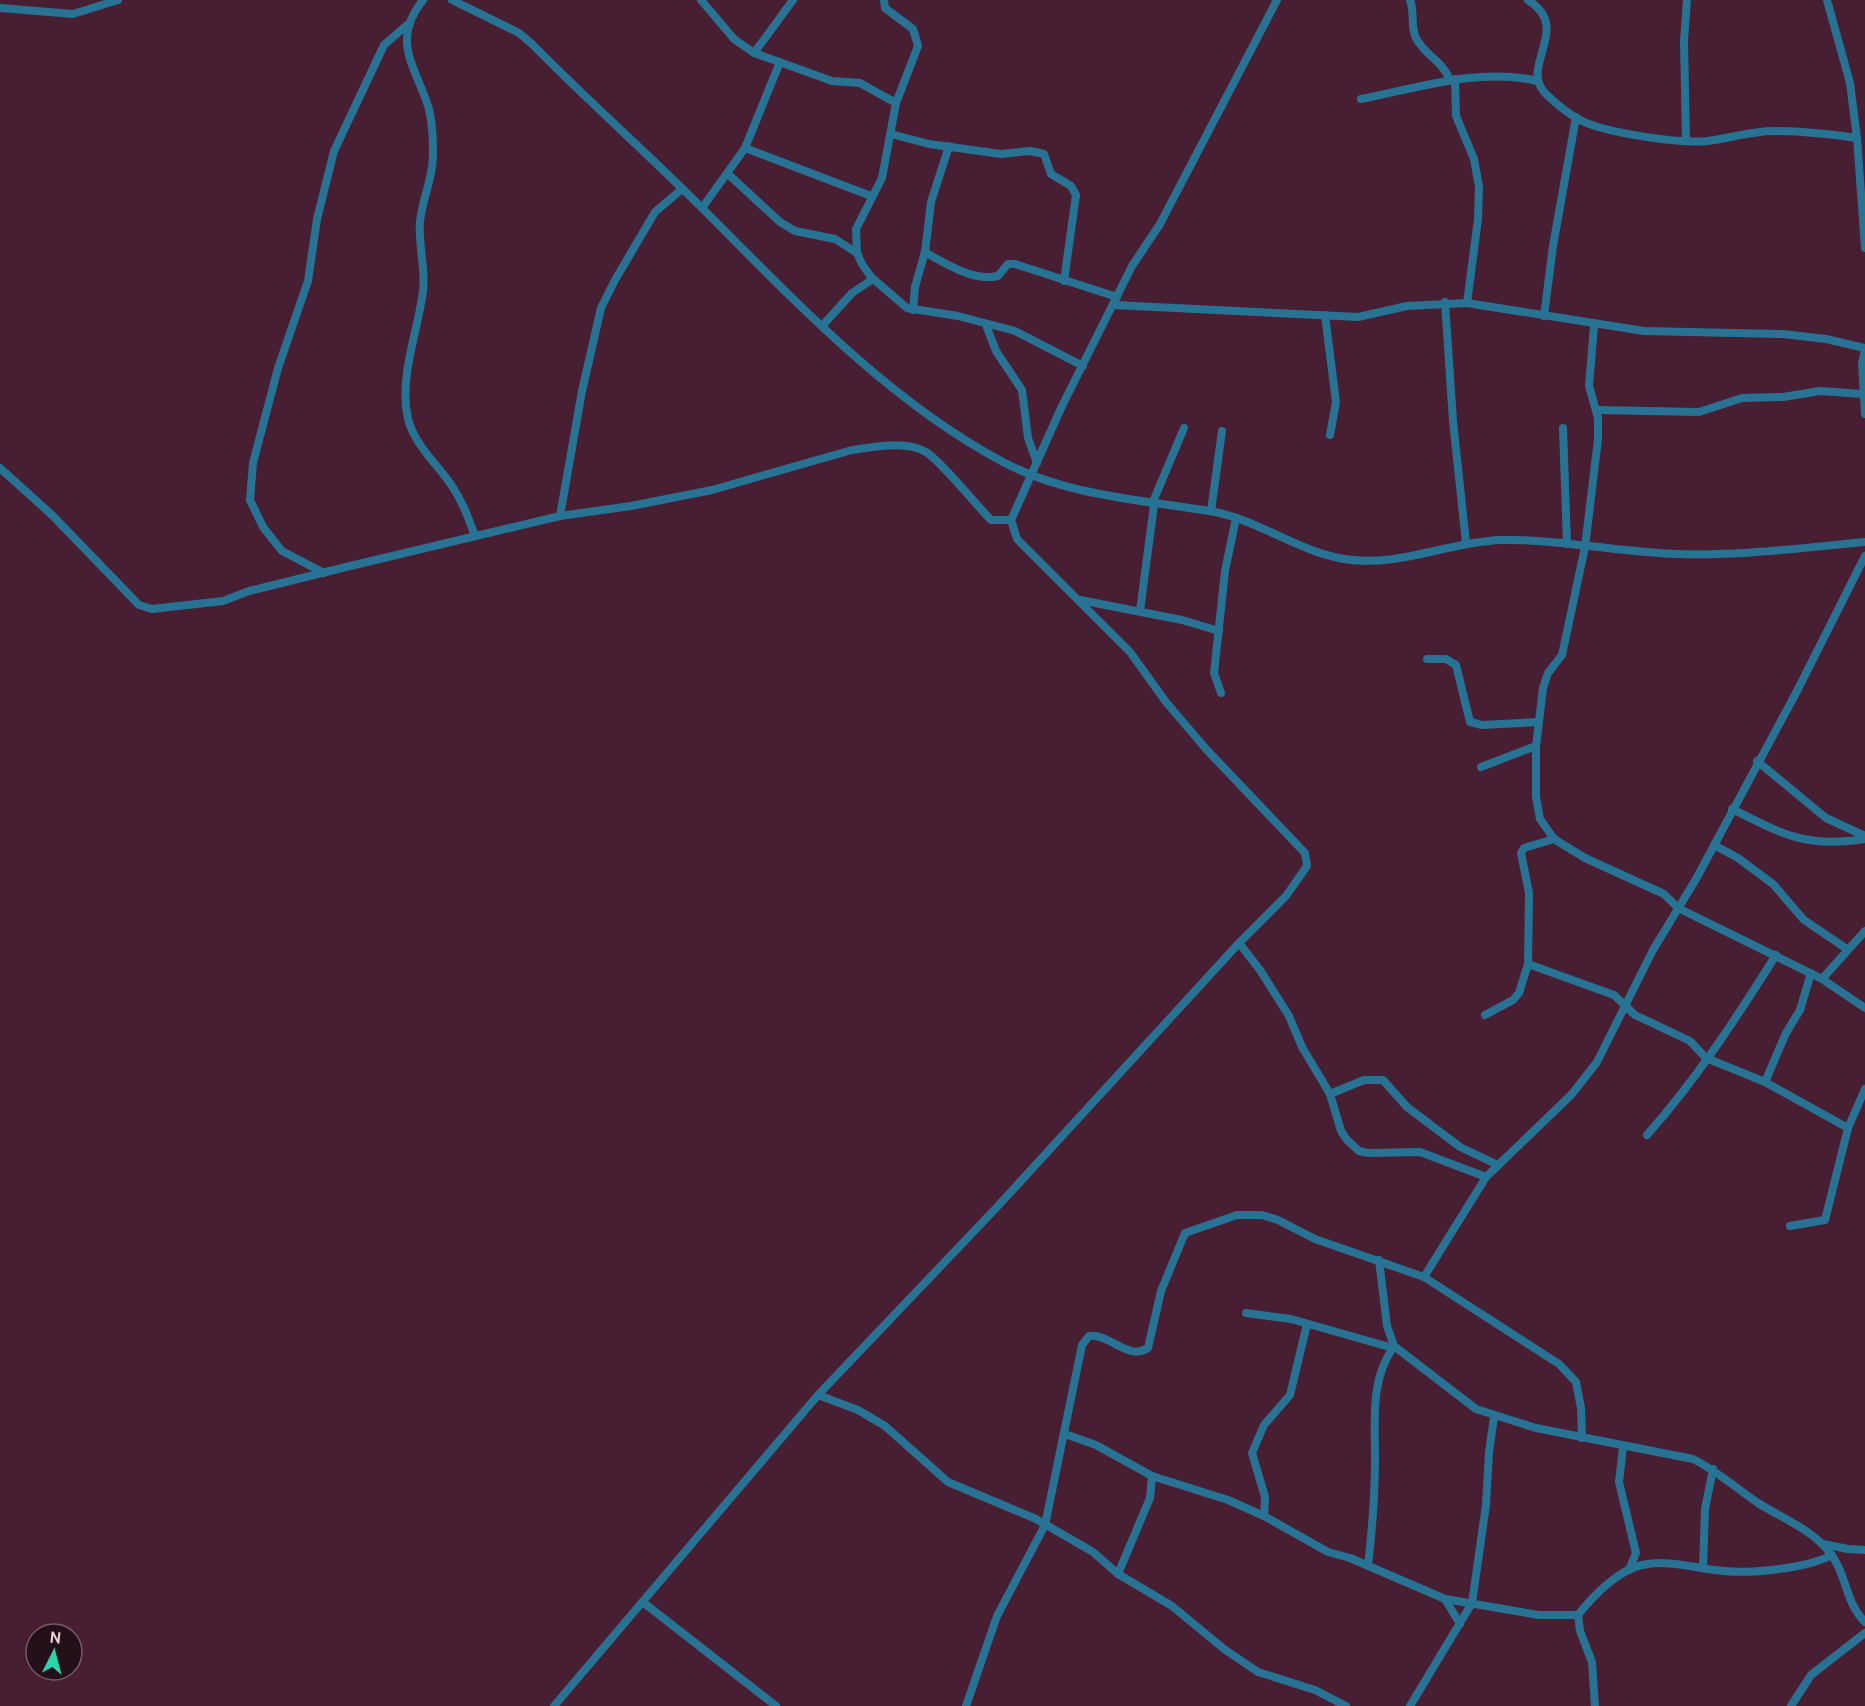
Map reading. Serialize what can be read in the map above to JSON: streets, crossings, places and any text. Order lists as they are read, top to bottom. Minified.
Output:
{"north":"top"}
